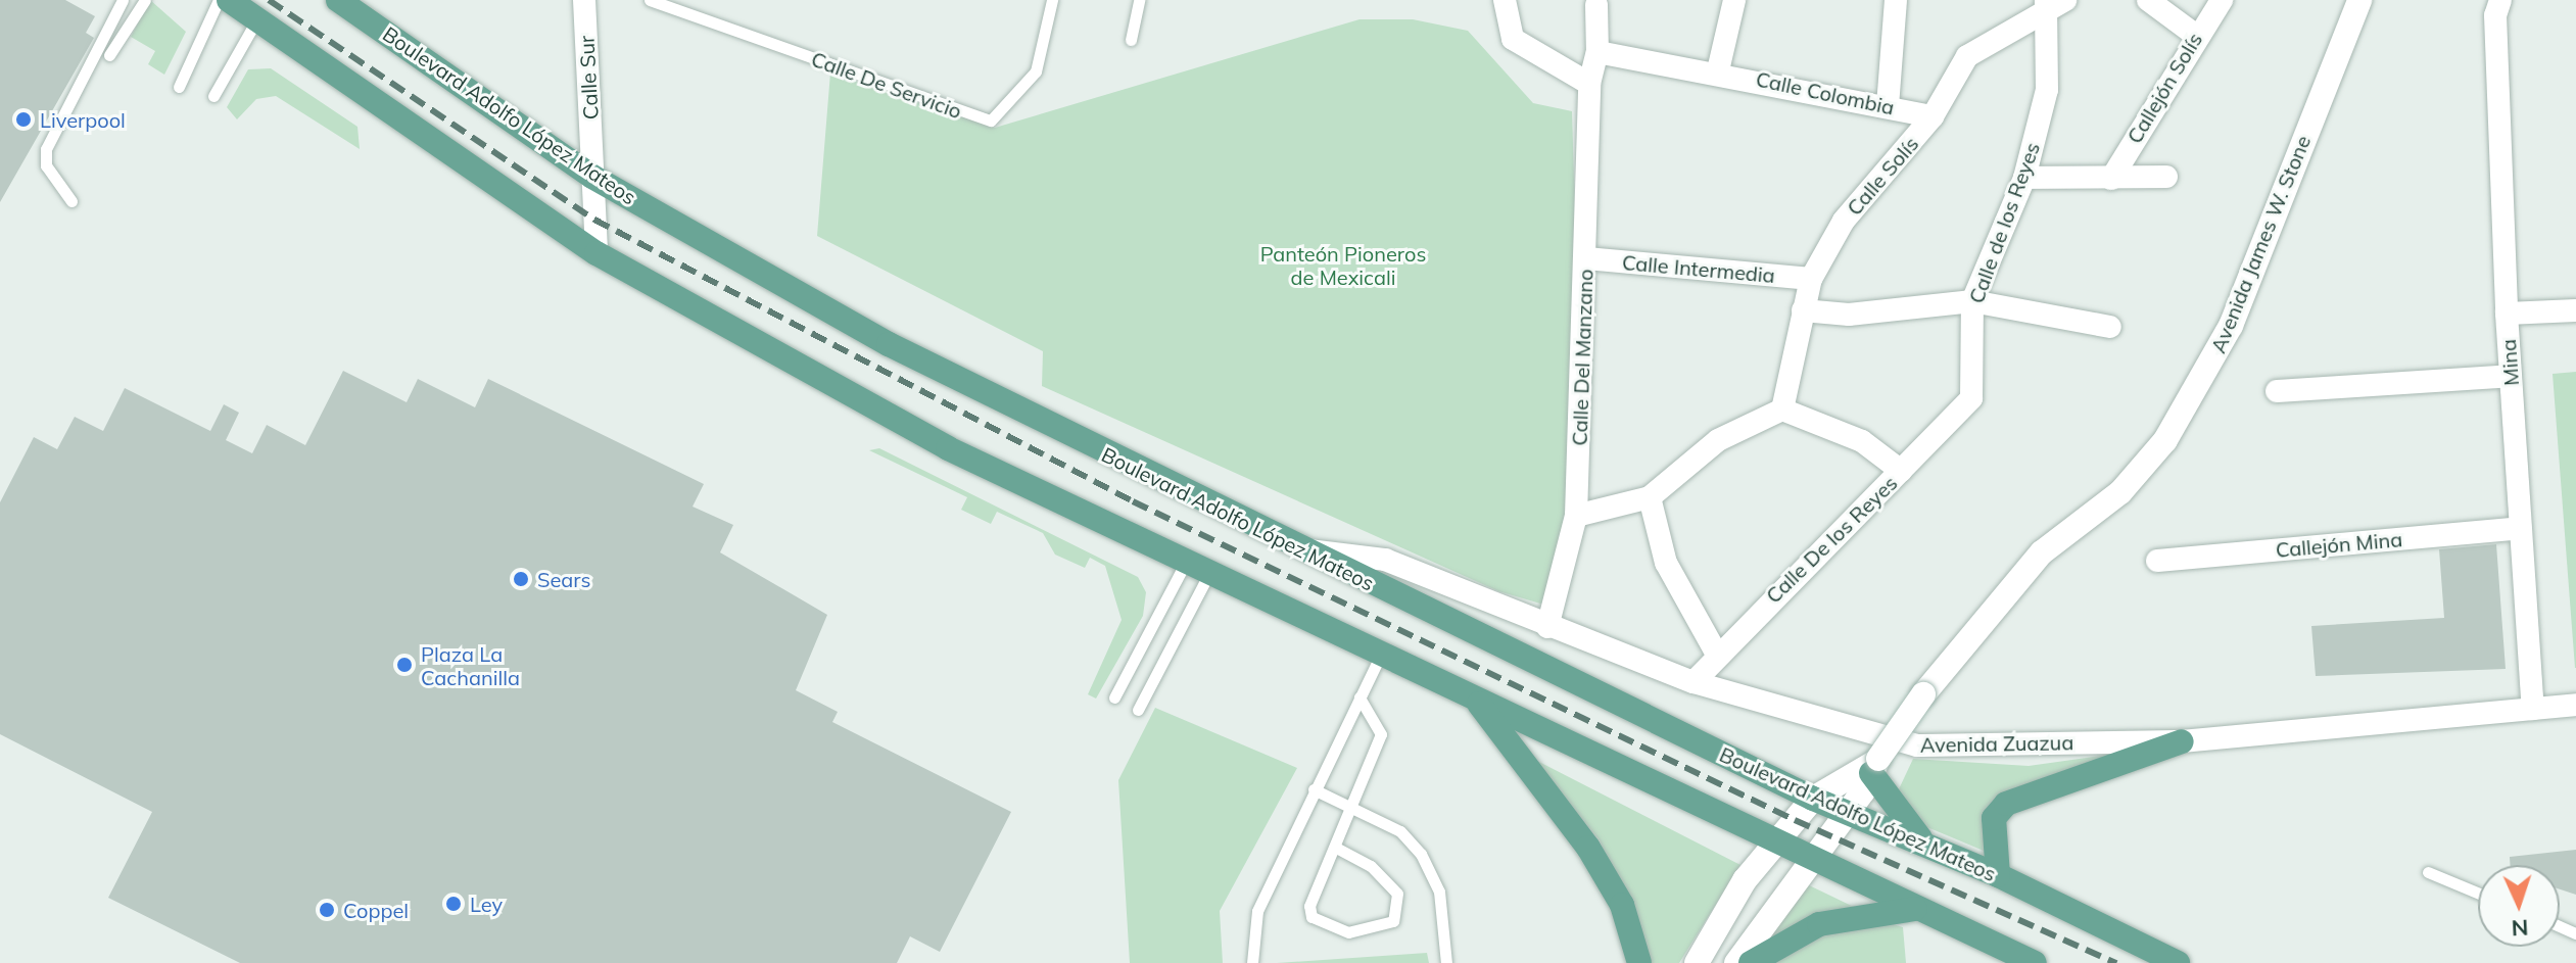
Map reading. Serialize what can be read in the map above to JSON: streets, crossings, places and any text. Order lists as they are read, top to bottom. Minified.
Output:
{"streets":{"main road":["Boulevard Adolfo López Mateos","Avenida James W. Stone"],"street":["Calle Sur","Callejón Solís","Calle Colombia","Calle Solís","Calle de los Reyes","Calle Intermedia","Calle Del Manzano","Mina","Calle De los Reyes","Callejón Mina","Avenida Zuazua"],"lane":["Calle De Servicio"]},"crossings":[["Calle Sur","Boulevard Adolfo López Mateos"],["Callejón Solís","Calle de los Reyes"],["Calle Colombia","Calle Solís"],["Boulevard Adolfo López Mateos","Avenida James W. Stone"],["Boulevard Adolfo López Mateos","Avenida Zuazua"],["Calle Solís","Calle de los Reyes"],["Calle Solís","Calle Intermedia"],["Calle de los Reyes","Calle De los Reyes"],["Calle Intermedia","Calle Del Manzano"],["Calle Del Manzano","Avenida Zuazua"],["Mina","Callejón Mina"],["Mina","Avenida Zuazua"],["Calle De los Reyes","Avenida Zuazua"]],"parks":["Panteón Pioneros de Mexicali"],"places":["Liverpool","Sears","Plaza La Cachanilla","Ley","Coppel"],"north":"bottom"}
